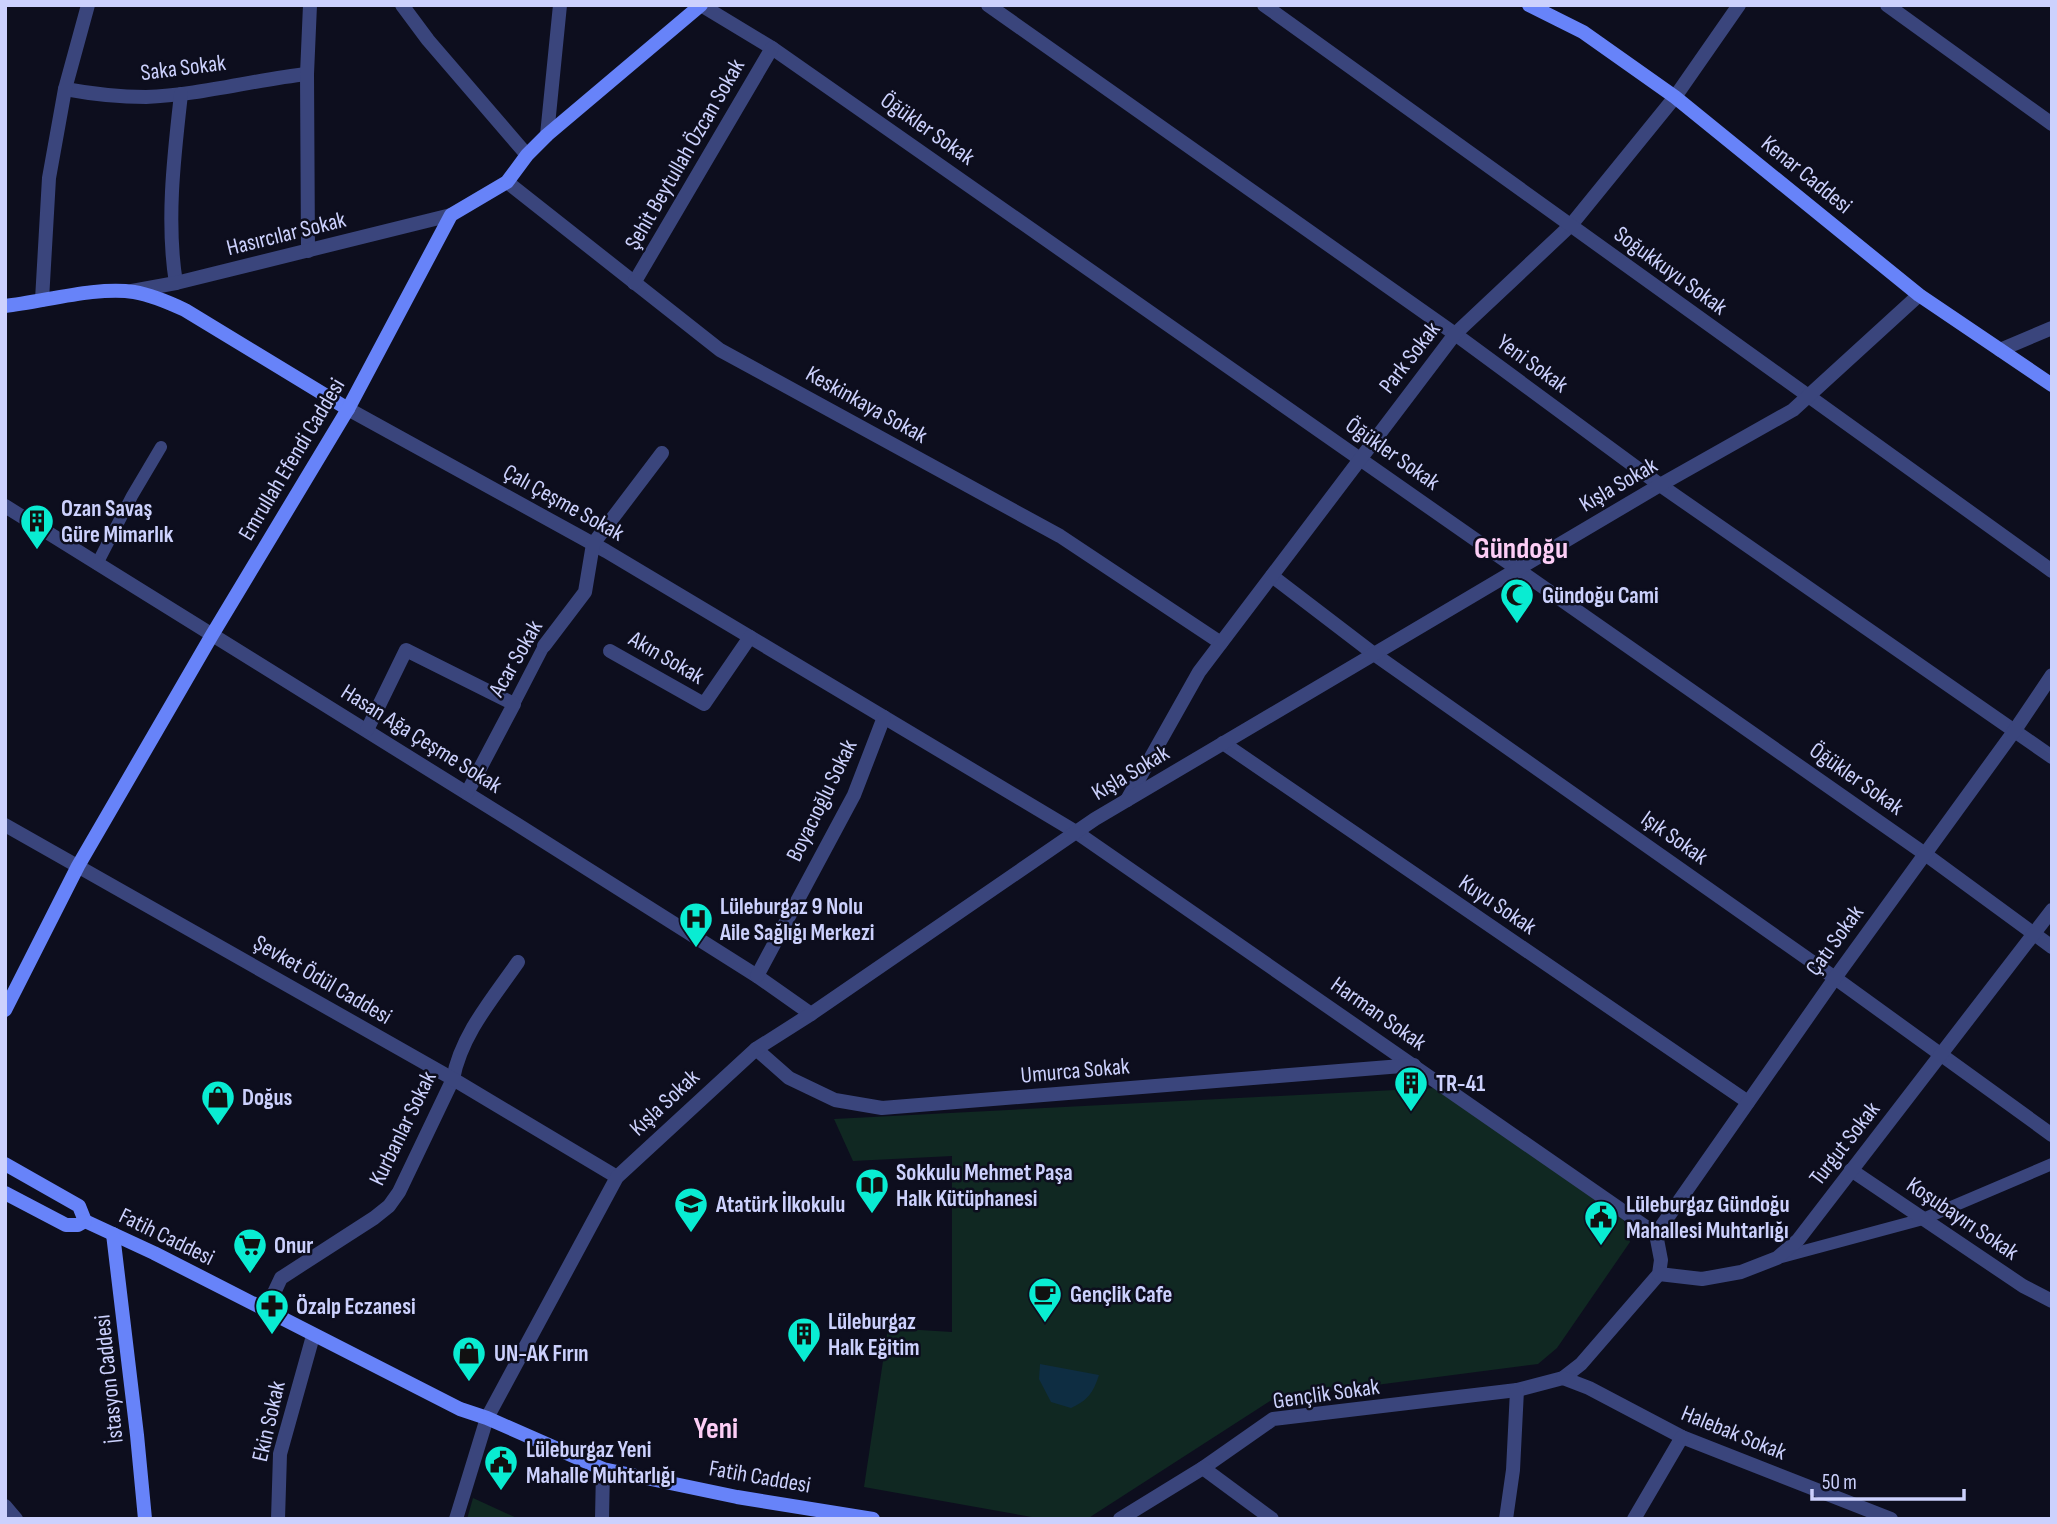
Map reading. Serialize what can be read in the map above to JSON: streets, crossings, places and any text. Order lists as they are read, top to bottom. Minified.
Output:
{"streets":{"main road":["Kenar Caddesi","Emrullah Efendi Caddesi","Çalı Çeşme Sokak","Fatih Caddesi","İstasyon Caddesi"],"street":["Saka Sokak","Öğükler Sokak","Şehit Beytullah Özcan Sokak","Hasırcılar Sokak","Soğukkuyu Sokak","Park Sokak","Yeni Sokak","Keskinkaya Sokak","Kışla Sokak","Akın Sokak","Acar Sokak","Hasan Ağa Çeşme Sokak","Boyacıoğlu Sokak","Işık Sokak","Kuyu Sokak","Çatı Sokak","Şevket Ödül Caddesi","Harman Sokak","Umurca Sokak","Kurbanlar Sokak","Turgut Sokak","Koşubayırı Sokak","Gençlik Sokak","Ekin Sokak","Halebak Sokak"]},"crossings":[["Öğükler Sokak","Şehit Beytullah Özcan Sokak"],["Öğükler Sokak","Park Sokak"],["Öğükler Sokak","Kışla Sokak"],["Öğükler Sokak","Çatı Sokak"],["Öğükler Sokak","Turgut Sokak"],["Şehit Beytullah Özcan Sokak","Keskinkaya Sokak"],["Kenar Caddesi","Park Sokak"],["Kenar Caddesi","Kışla Sokak"],["Hasırcılar Sokak","Emrullah Efendi Caddesi"],["Hasırcılar Sokak","Çalı Çeşme Sokak"],["Soğukkuyu Sokak","Park Sokak"],["Soğukkuyu Sokak","Kışla Sokak"],["Park Sokak","Yeni Sokak"],["Park Sokak","Keskinkaya Sokak"],["Park Sokak","Kışla Sokak"],["Park Sokak","Işık Sokak"],["Yeni Sokak","Kışla Sokak"],["Yeni Sokak","Çatı Sokak"],["Emrullah Efendi Caddesi","Çalı Çeşme Sokak"],["Emrullah Efendi Caddesi","Hasan Ağa Çeşme Sokak"],["Emrullah Efendi Caddesi","Şevket Ödül Caddesi"],["Kışla Sokak","Çalı Çeşme Sokak"],["Kışla Sokak","Hasan Ağa Çeşme Sokak"],["Kışla Sokak","Işık Sokak"],["Kışla Sokak","Kuyu Sokak"],["Kışla Sokak","Şevket Ödül Caddesi"],["Kışla Sokak","Harman Sokak"],["Kışla Sokak","Umurca Sokak"],["Kışla Sokak","Fatih Caddesi"],["Çalı Çeşme Sokak","Akın Sokak"],["Çalı Çeşme Sokak","Acar Sokak"],["Çalı Çeşme Sokak","Boyacıoğlu Sokak"],["Çalı Çeşme Sokak","Harman Sokak"],["Acar Sokak","Hasan Ağa Çeşme Sokak"],["Hasan Ağa Çeşme Sokak","Boyacıoğlu Sokak"],["Işık Sokak","Çatı Sokak"],["Işık Sokak","Turgut Sokak"],["Kuyu Sokak","Çatı Sokak"],["Çatı Sokak","Harman Sokak"],["Şevket Ödül Caddesi","Kurbanlar Sokak"],["Harman Sokak","Umurca Sokak"],["Kurbanlar Sokak","Fatih Caddesi"],["Turgut Sokak","Koşubayırı Sokak"],["Fatih Caddesi","İstasyon Caddesi"],["Fatih Caddesi","Ekin Sokak"],["Gençlik Sokak","Halebak Sokak"]],"districts":["Gündoğu","Yeni"],"places":{"building":["Ozan Savaş Güre Mimarlık","TR-41","Lüleburgaz Halk Eğitim"],"mosque":["Gündoğu Cami"],"hospital":["Lüleburgaz 9 Nolu Aile Sağlığı Merkezi"],"shop":["Doğus","UN-AK Fırın"],"library":["Sokkulu Mehmet Paşa Halk Kütüphanesi"],"school or university":["Atatürk İlkokulu"],"public building":["Lüleburgaz Gündoğu Mahallesi Muhtarlığı","Lüleburgaz Yeni Mahalle Muhtarlığı"],"supermarket":["Onur"],"cafe":["Gençlik Cafe"],"pharmacy":["Özalp Eczanesi"]},"scale_bar":"50 m"}
